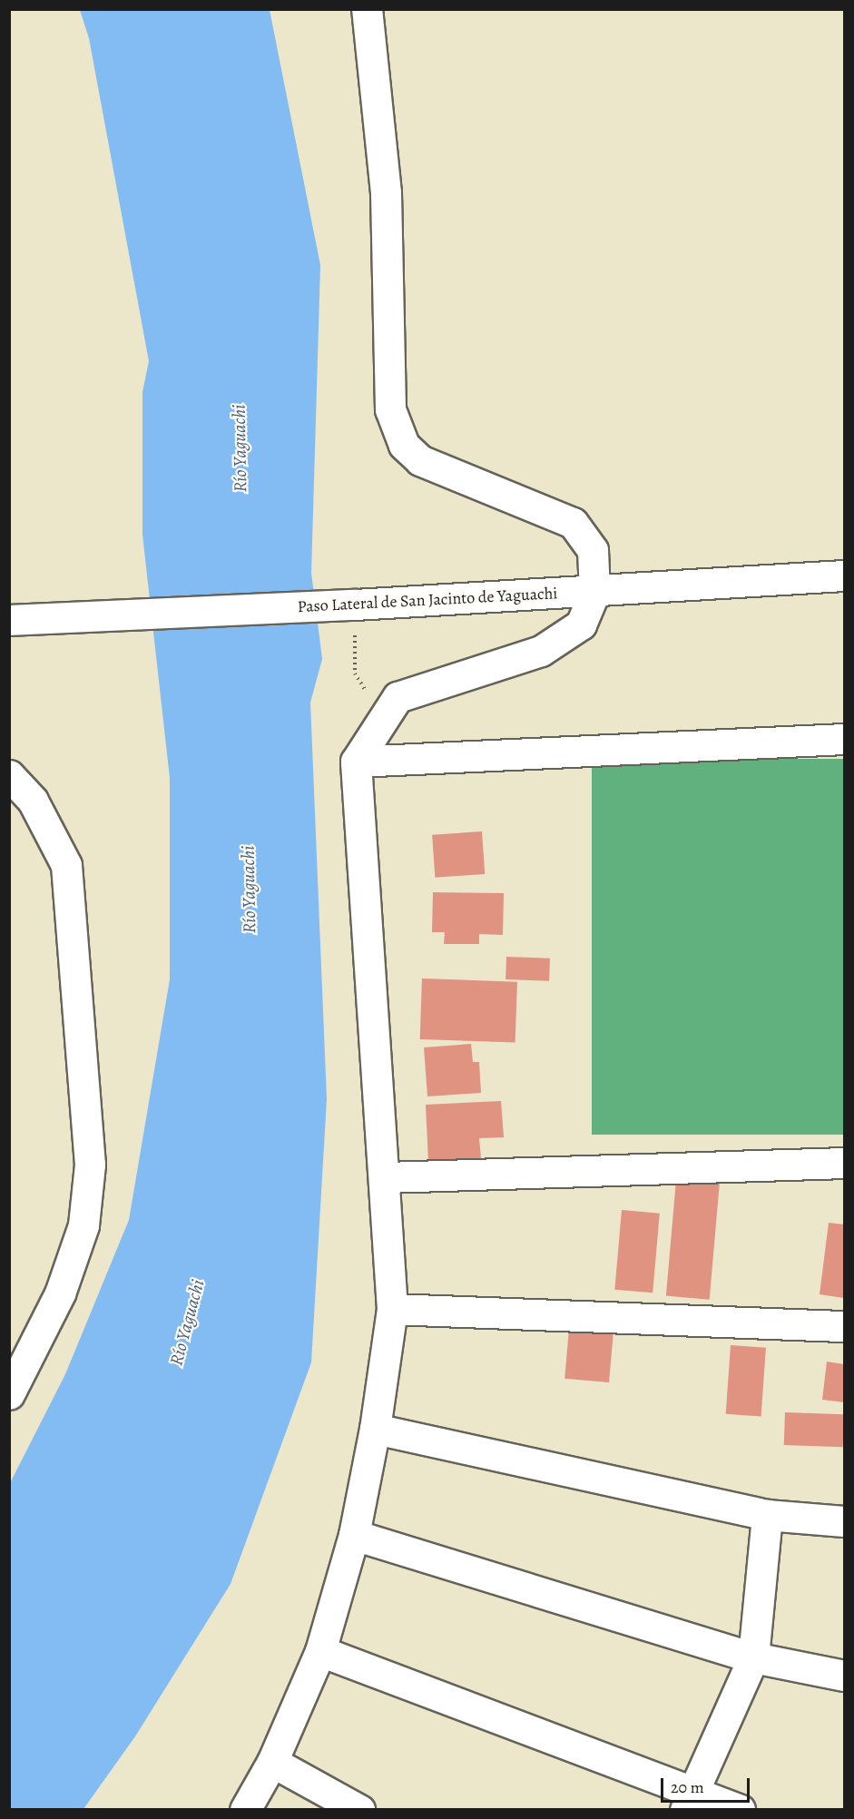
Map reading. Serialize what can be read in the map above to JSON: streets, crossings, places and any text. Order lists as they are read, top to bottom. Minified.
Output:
{"streets":{"street":["Paso Lateral de San Jacinto de Yaguachi"]},"water":["Río Yaguachi"],"scale_bar":"20 m"}
